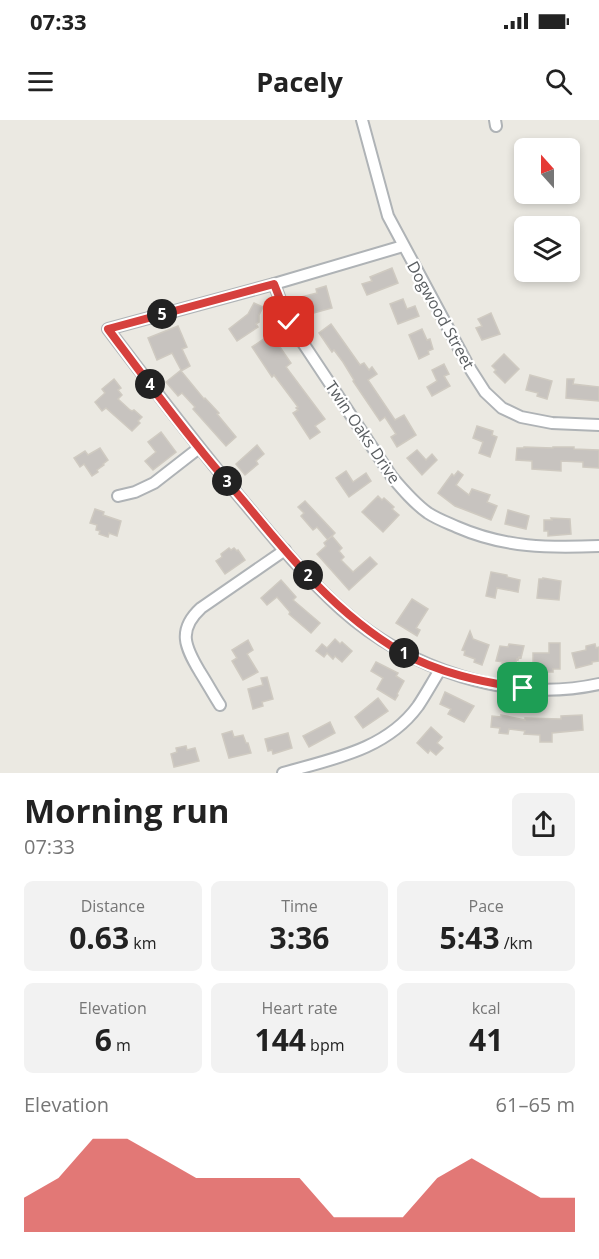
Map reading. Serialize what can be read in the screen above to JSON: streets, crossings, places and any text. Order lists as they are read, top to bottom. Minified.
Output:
{"streets":{"street":["Dogwood Street","Twin Oaks Drive"]},"north":"top","page":{"status":"07:33","header":"Pacely","pins":["5","4","3","2","1"],"heading":["Morning run","07:33"],"stats":[["Distance","0.63 km"],["Time","3:36"],["Pace","5:43 /km"],["Elevation","6 m"],["Heart rate","144 bpm"],["kcal","41"]],"chart":["Elevation","61–65 m"]}}
